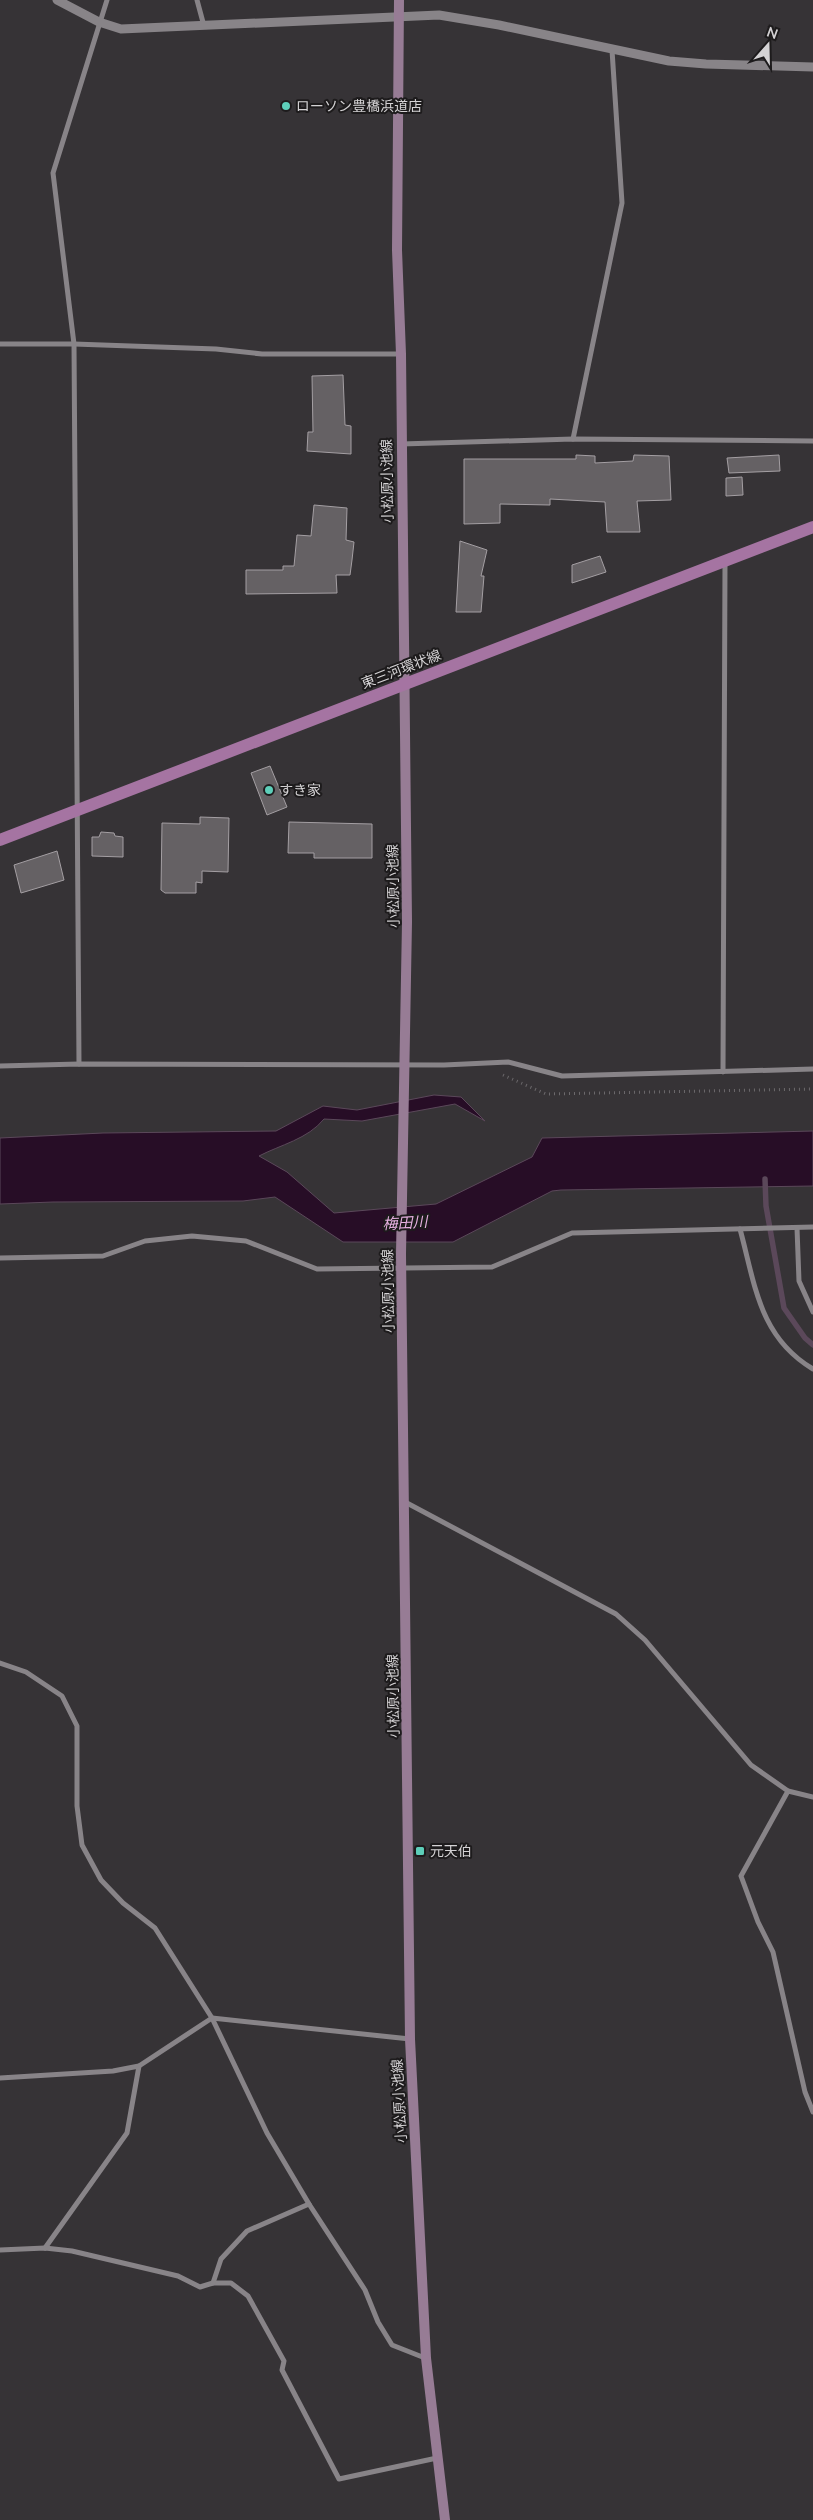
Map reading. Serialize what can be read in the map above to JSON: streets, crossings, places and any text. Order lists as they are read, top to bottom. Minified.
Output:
{"streets":{"main road":["小松原小池線","東三河環状線"]},"crossings":[["小松原小池線","東三河環状線"]],"water":["梅田川"],"places":{"other":["ローソン豊橋浜道店","すき家"],"transit":["元天伯"]},"north":"top"}
